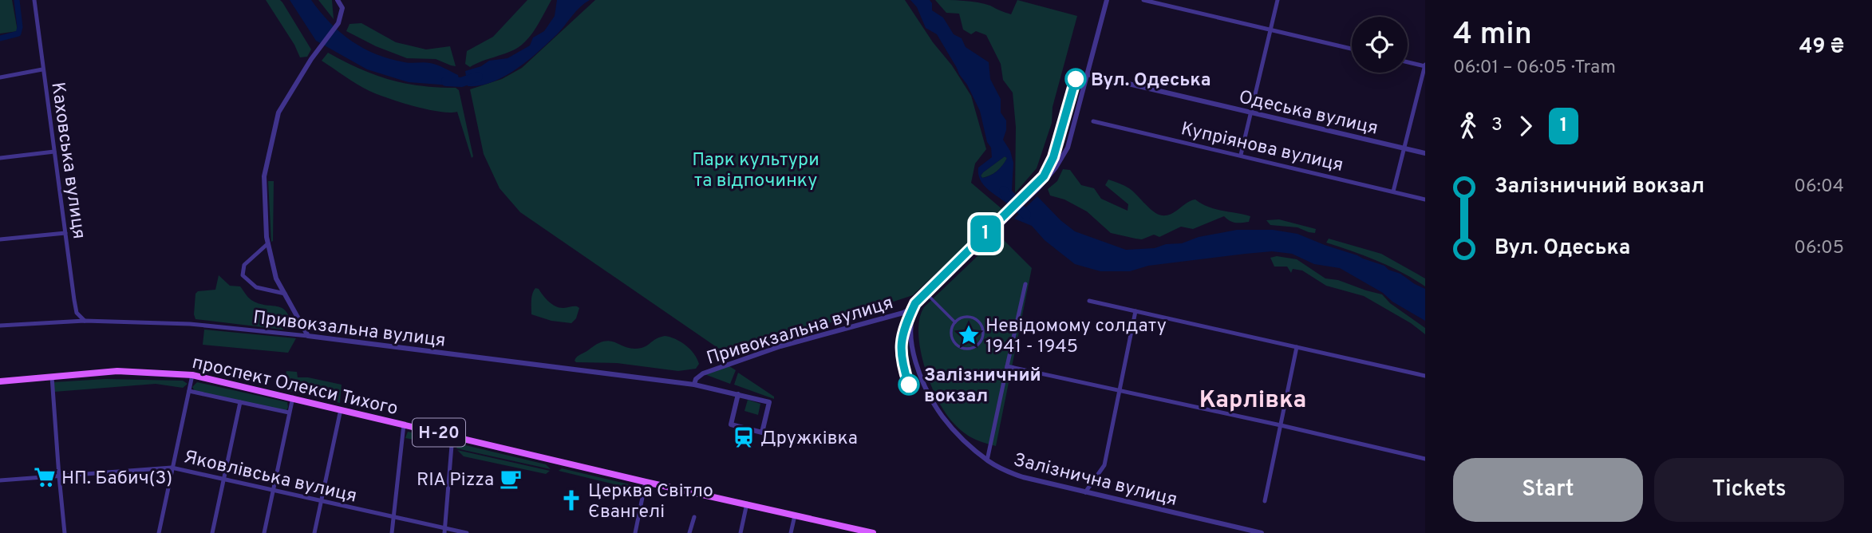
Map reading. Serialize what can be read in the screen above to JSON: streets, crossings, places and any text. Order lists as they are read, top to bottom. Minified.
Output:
{"streets":{"main road":["проспект Олекси Тихого","Н-20"],"street":["Одеська вулиця","Купріянова вулиця","Каховська вулиця","Привокзальна вулиця","Яковлівська вулиця","Залізнична вулиця"]},"crossings":[["Каховська вулиця","Привокзальна вулиця"],["Привокзальна вулиця","Залізнична вулиця"]],"districts":["Карлівка"],"parks":["Парк культури та відпочинку"],"places":{"other":["Вул. Одеська","Залізничний вокзал"],"place":["Невідомому солдату 1941 - 1945"],"station":["Дружківка"],"supermarket":["НП. Бабич(3)"],"cafe":["RIA Pizza"],"church":["Церква Світло Євангелі"]},"lines":["tram line 1"],"page":{"on_map":"1","heading":["4 min","06:01 – 06:05 · Tram","49 ₴"],"legs":["3","1"],"list":[{"name":"Залізничний вокзал","value":"06:04"},{"name":"Вул. Одеська","value":"06:05"}],"buttons":["Start","Tickets"]}}
